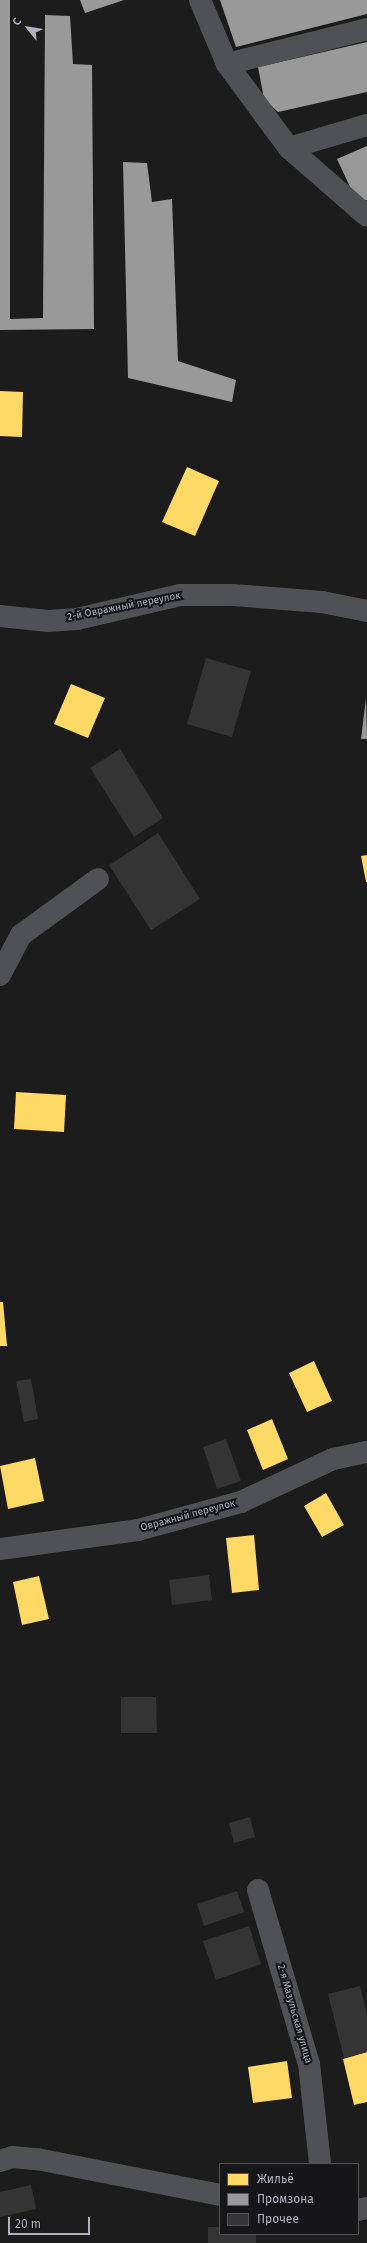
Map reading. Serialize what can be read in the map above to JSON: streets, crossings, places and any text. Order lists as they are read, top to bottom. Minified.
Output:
{"streets":{"street":["2-й Овражный переулок","Овражный переулок","2-я Мазульская улица"]},"legend":["Жильё","Промзона","Прочее"],"scale_bar":"20 m","north":"top left"}
